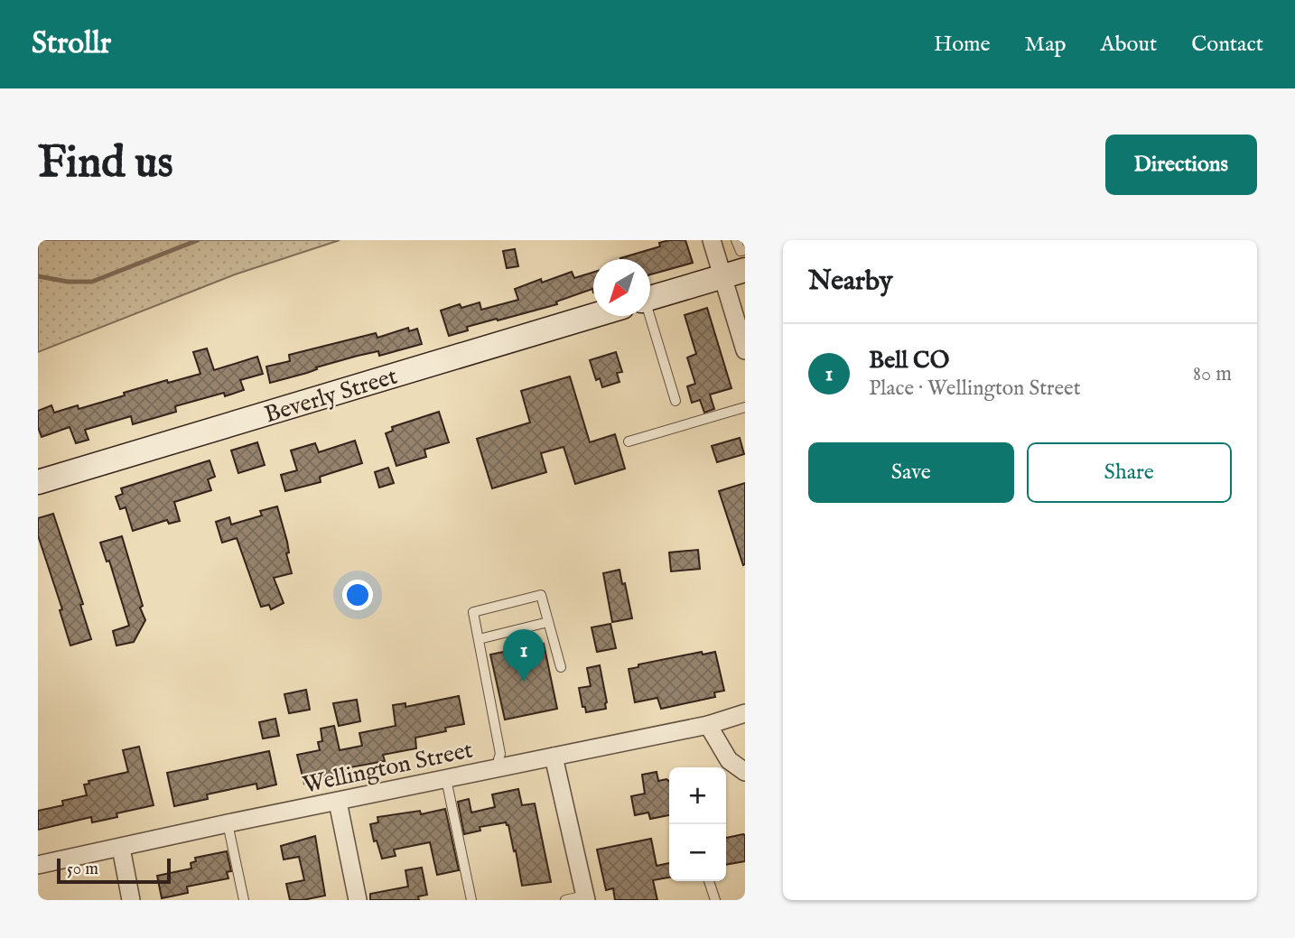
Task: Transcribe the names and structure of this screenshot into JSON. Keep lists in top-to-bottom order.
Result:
{
  "streets": {
    "street": ["Beverly Street", "Wellington Street"]
  },
  "scale_bar": "50 m",
  "north": "bottom left",
  "page": {
    "header": "Strollr",
    "nav": [
      "Home",
      "Map",
      "About",
      "Contact"
    ],
    "buttons": [
      "Directions",
      ["Save", "Share"]
    ],
    "title": "Find us",
    "heading": "Nearby",
    "list": [
      {
        "mark": "1",
        "name": "Bell CO",
        "note": "Place · Wellington Street",
        "value": "80 m"
      }
    ],
    "pins": "1",
    "map_buttons": ["+", "−"],
    "scale": "50 m"
  }
}
